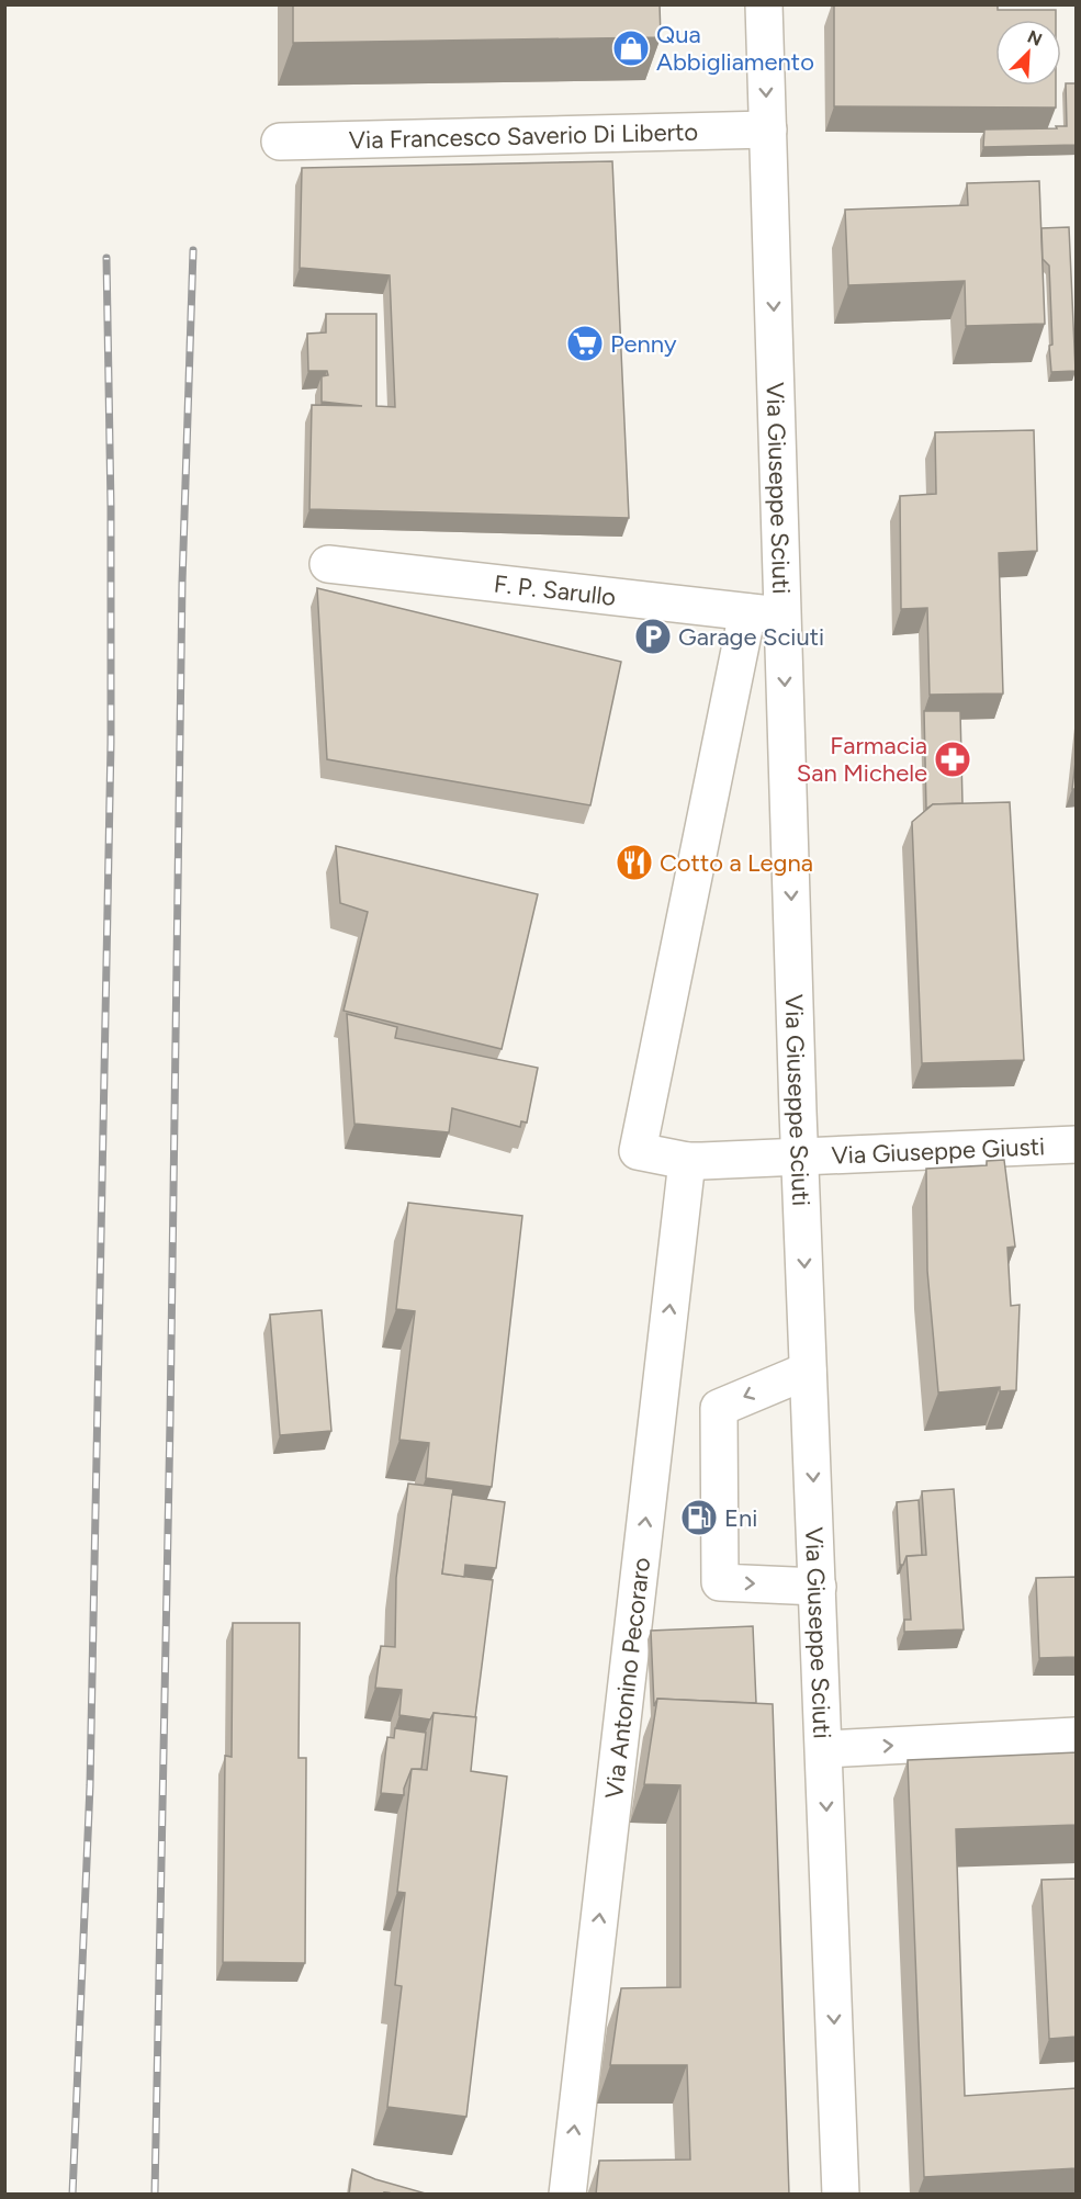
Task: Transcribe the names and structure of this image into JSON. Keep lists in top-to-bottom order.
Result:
{
  "streets": {
    "street": [
      "Via Francesco Saverio Di Liberto",
      "Via Giuseppe Sciuti",
      "F. P. Sarullo",
      "Via Giuseppe Giusti",
      "Via Antonino Pecoraro"
    ]
  },
  "crossings": [
    ["Via Francesco Saverio Di Liberto", "Via Giuseppe Sciuti"],
    ["Via Giuseppe Sciuti", "F. P. Sarullo"],
    ["Via Giuseppe Sciuti", "Via Giuseppe Giusti"],
    ["F. P. Sarullo", "Via Giuseppe Giusti"],
    ["Via Giuseppe Giusti", "Via Antonino Pecoraro"]
  ],
  "one_way": ["Via Giuseppe Sciuti", "Via Antonino Pecoraro"],
  "places": {
    "shop": ["Qua Abbigliamento"],
    "supermarket": ["Penny"],
    "parking": ["Garage Sciuti"],
    "pharmacy": ["Farmacia San Michele"],
    "restaurant": ["Cotto a Legna"],
    "fuel station": ["Eni"]
  },
  "north": "top right"
}
